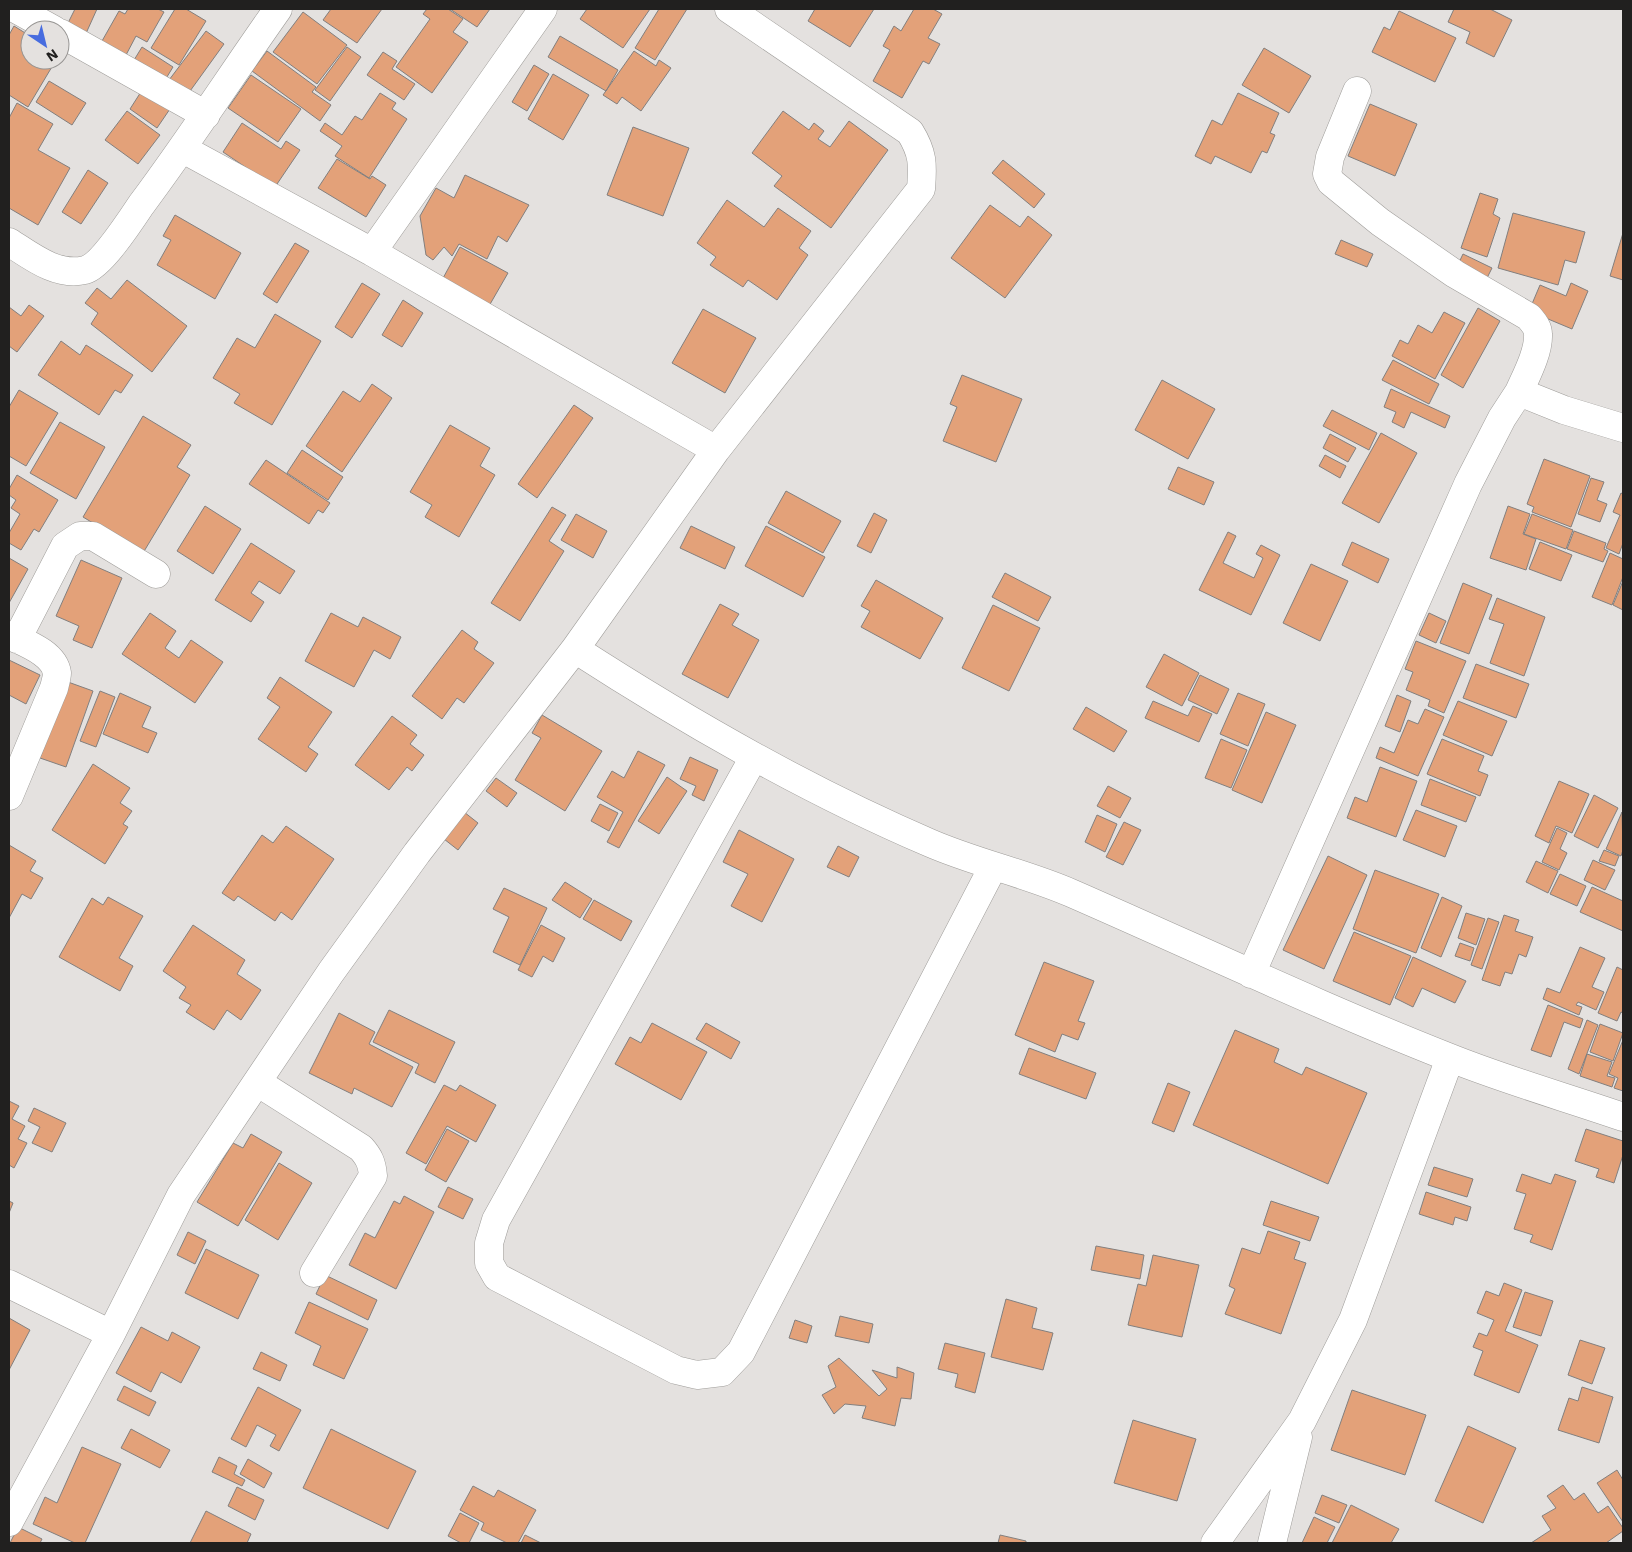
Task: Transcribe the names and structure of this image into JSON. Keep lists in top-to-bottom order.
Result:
{
  "north": "bottom right"
}
